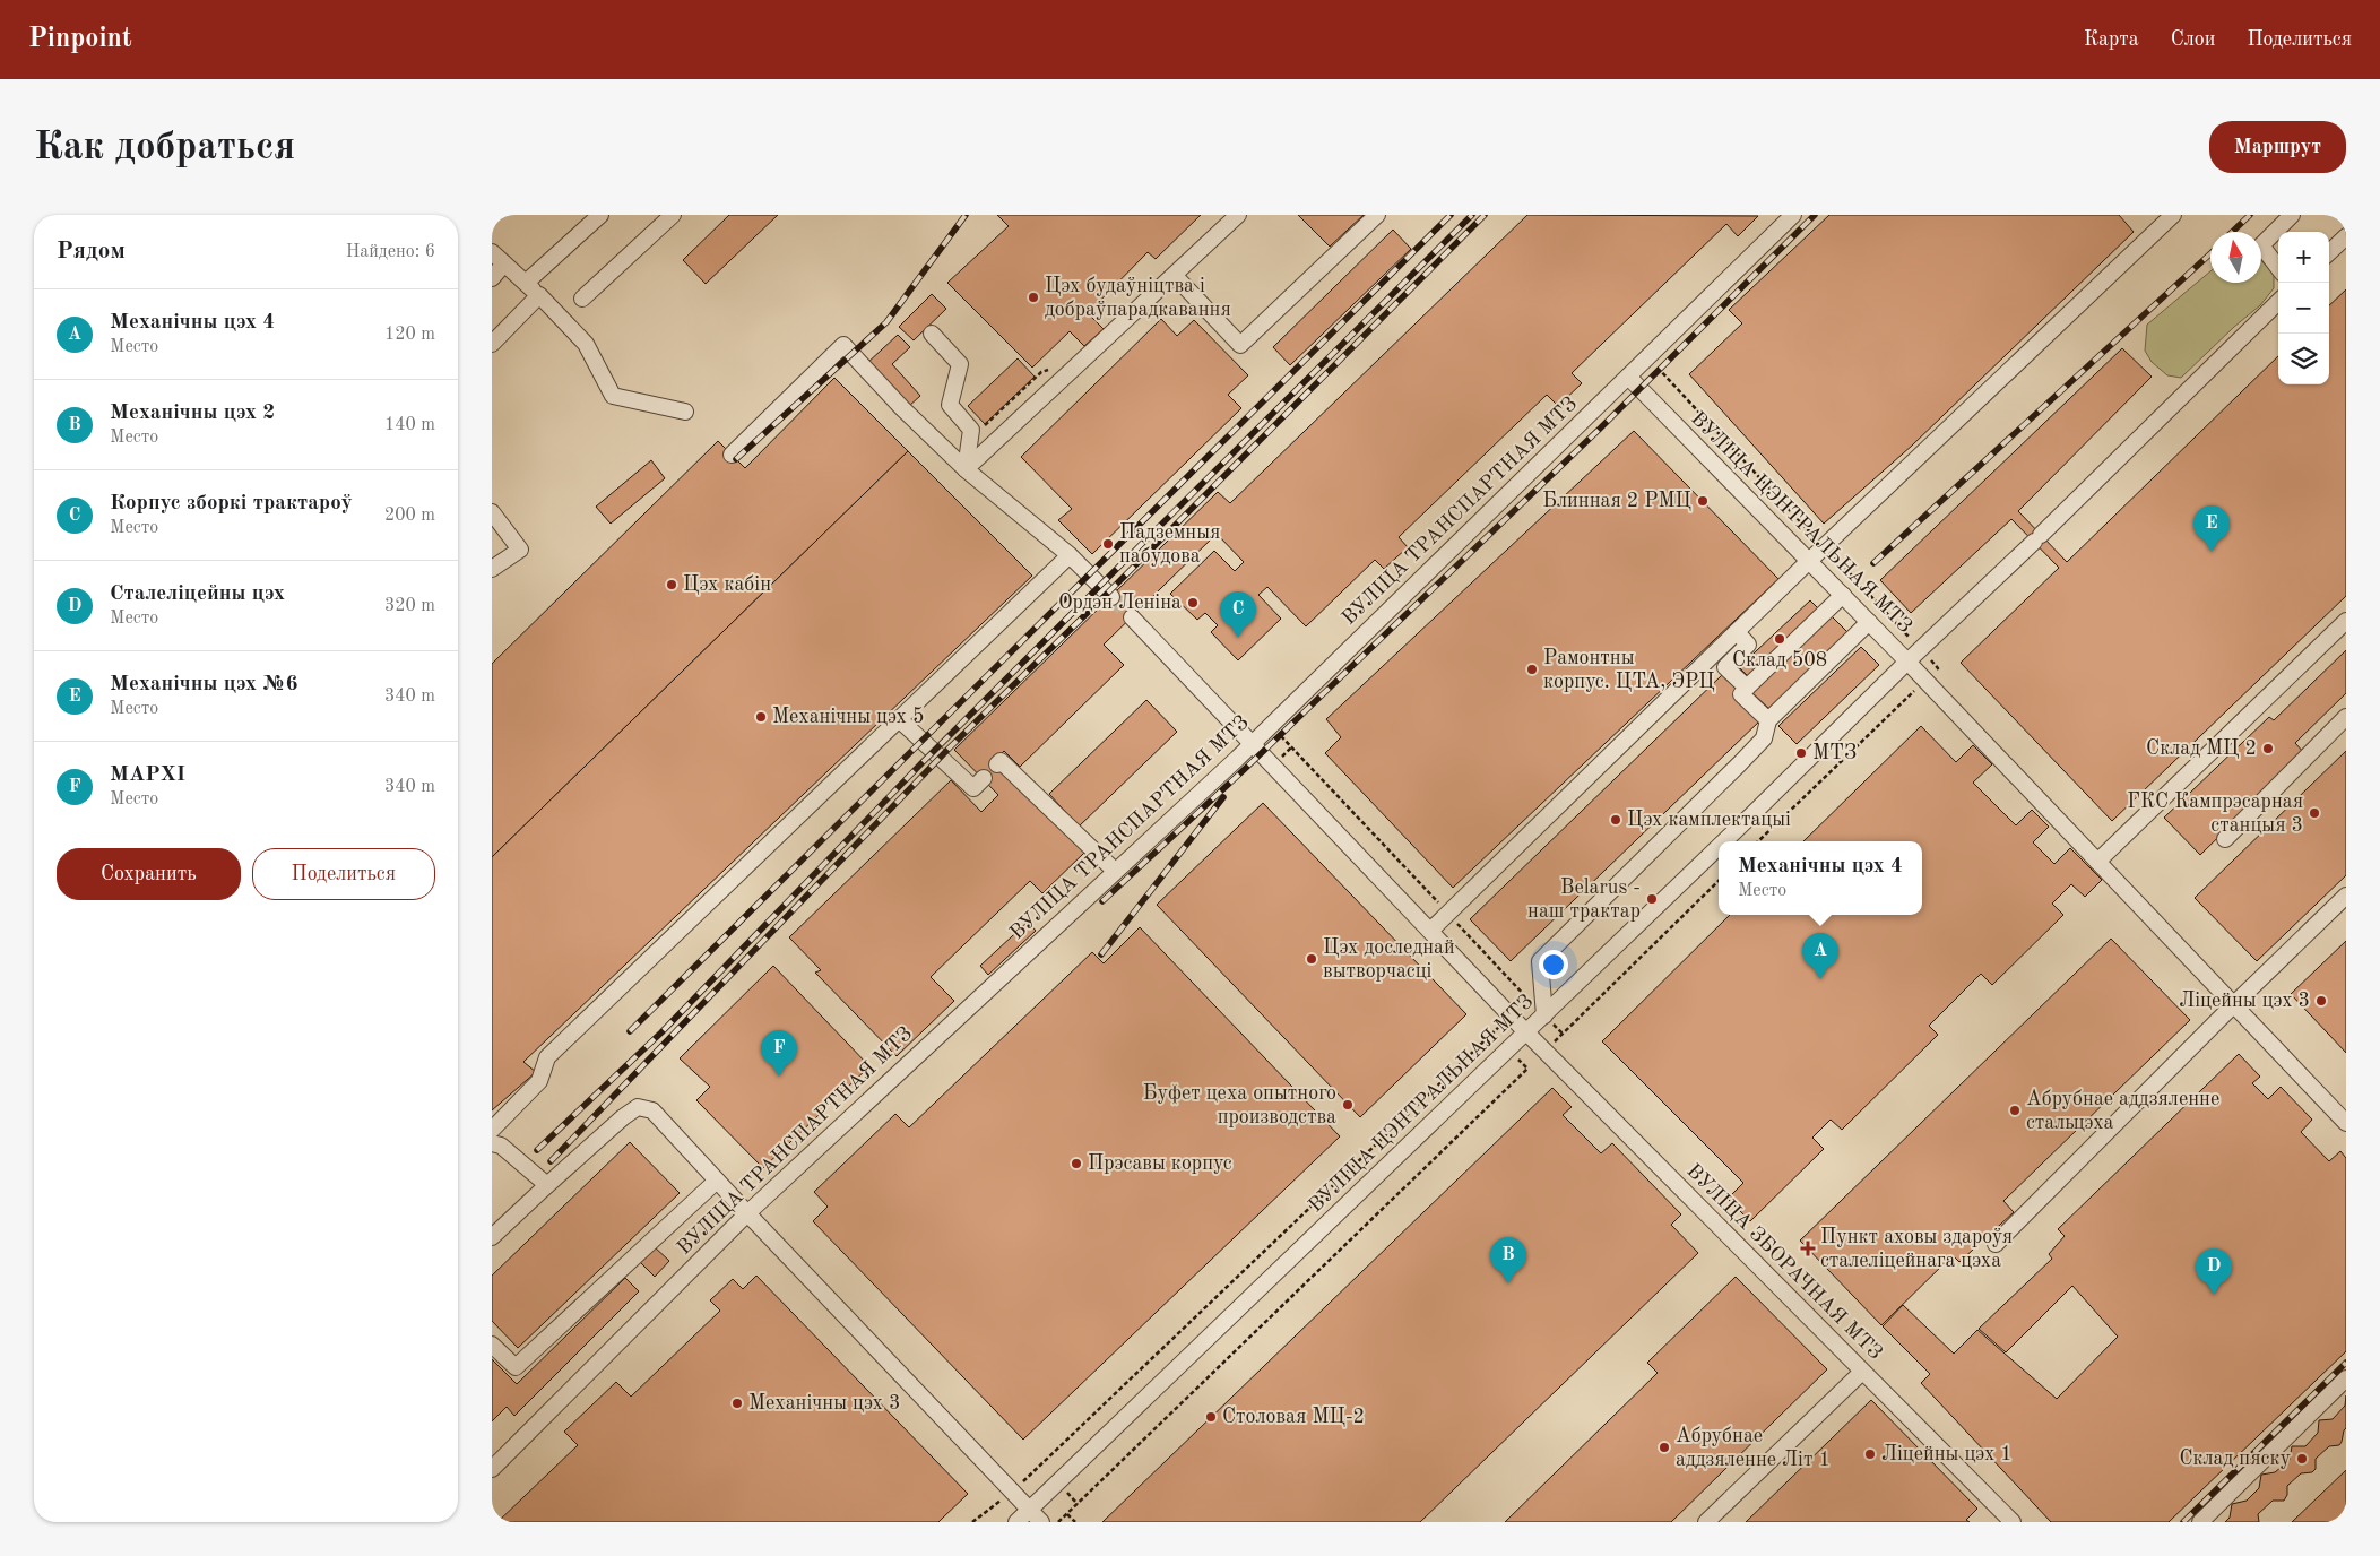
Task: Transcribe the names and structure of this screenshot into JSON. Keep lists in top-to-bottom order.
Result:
{
  "streets": {
    "lane": ["ВУЛІЦА ТРАНСПАРТНАЯ МТЗ", "ВУЛІЦА ЦЭНТРАЛЬНАЯ МТЗ", "ВУЛІЦА ЗБОРАЧНАЯ МТЗ"]
  },
  "crossings": [
    ["ВУЛІЦА ТРАНСПАРТНАЯ МТЗ", "ВУЛІЦА ЦЭНТРАЛЬНАЯ МТЗ"],
    ["ВУЛІЦА ТРАНСПАРТНАЯ МТЗ", "ВУЛІЦА ЗБОРАЧНАЯ МТЗ"],
    ["ВУЛІЦА ЦЭНТРАЛЬНАЯ МТЗ", "ВУЛІЦА ЗБОРАЧНАЯ МТЗ"]
  ],
  "places": {
    "other": [
      "Цэх будаўніцтва і добраўпарадкавання",
      "Блинная 2 РМЦ",
      "Падземныя пабудова",
      "Цэх кабін",
      "Ордэн Леніна",
      "Склад 508",
      "Рамонтны корпус. ЦТА, ЭРЦ",
      "Механічны цэх 5",
      "Склад МЦ 2",
      "МТЗ",
      "ГКС Кампрэсарная станцыя 3",
      "Цэх камплектацыі",
      "Belarus - наш трактар",
      "Цэх доследнай вытворчасці",
      "Ліцейны цэх 3",
      "Буфет цеха опытного производства",
      "Абрубнае аддзяленне стальцэха",
      "Прэсавы корпус",
      "Механічны цэх 3",
      "Столовая МЦ-2",
      "Абрубнае аддзяленне Літ 1",
      "Ліцейны цэх 1",
      "Склад пяску"
    ],
    "health": ["Пункт аховы здароўя сталеліцейнага цэха"]
  },
  "north": "top",
  "page": {
    "header": "Pinpoint",
    "nav": ["Карта", "Слои", "Поделиться"],
    "buttons": [
      "Маршрут",
      ["Сохранить", "Поделиться"]
    ],
    "title": "Как добраться",
    "heading": ["Рядом", "Найдено: 6"],
    "map_buttons": ["+", "−"],
    "list": [
      {
        "mark": "A",
        "name": "Механічны цэх 4",
        "note": "Место",
        "value": "120 m"
      },
      {
        "mark": "B",
        "name": "Механічны цэх 2",
        "note": "Место",
        "value": "140 m"
      },
      {
        "mark": "C",
        "name": "Корпус зборкі трактароў",
        "note": "Место",
        "value": "200 m"
      },
      {
        "mark": "D",
        "name": "Сталеліцейны цэх",
        "note": "Место",
        "value": "320 m"
      },
      {
        "mark": "E",
        "name": "Механічны цэх №6",
        "note": "Место",
        "value": "340 m"
      },
      {
        "mark": "F",
        "name": "МАРХІ",
        "note": "Место",
        "value": "340 m"
      }
    ],
    "pins": [
      "E",
      "C",
      "A",
      "F",
      "B",
      "D"
    ],
    "popup": ["Механічны цэх 4", "Место"]
  }
}
